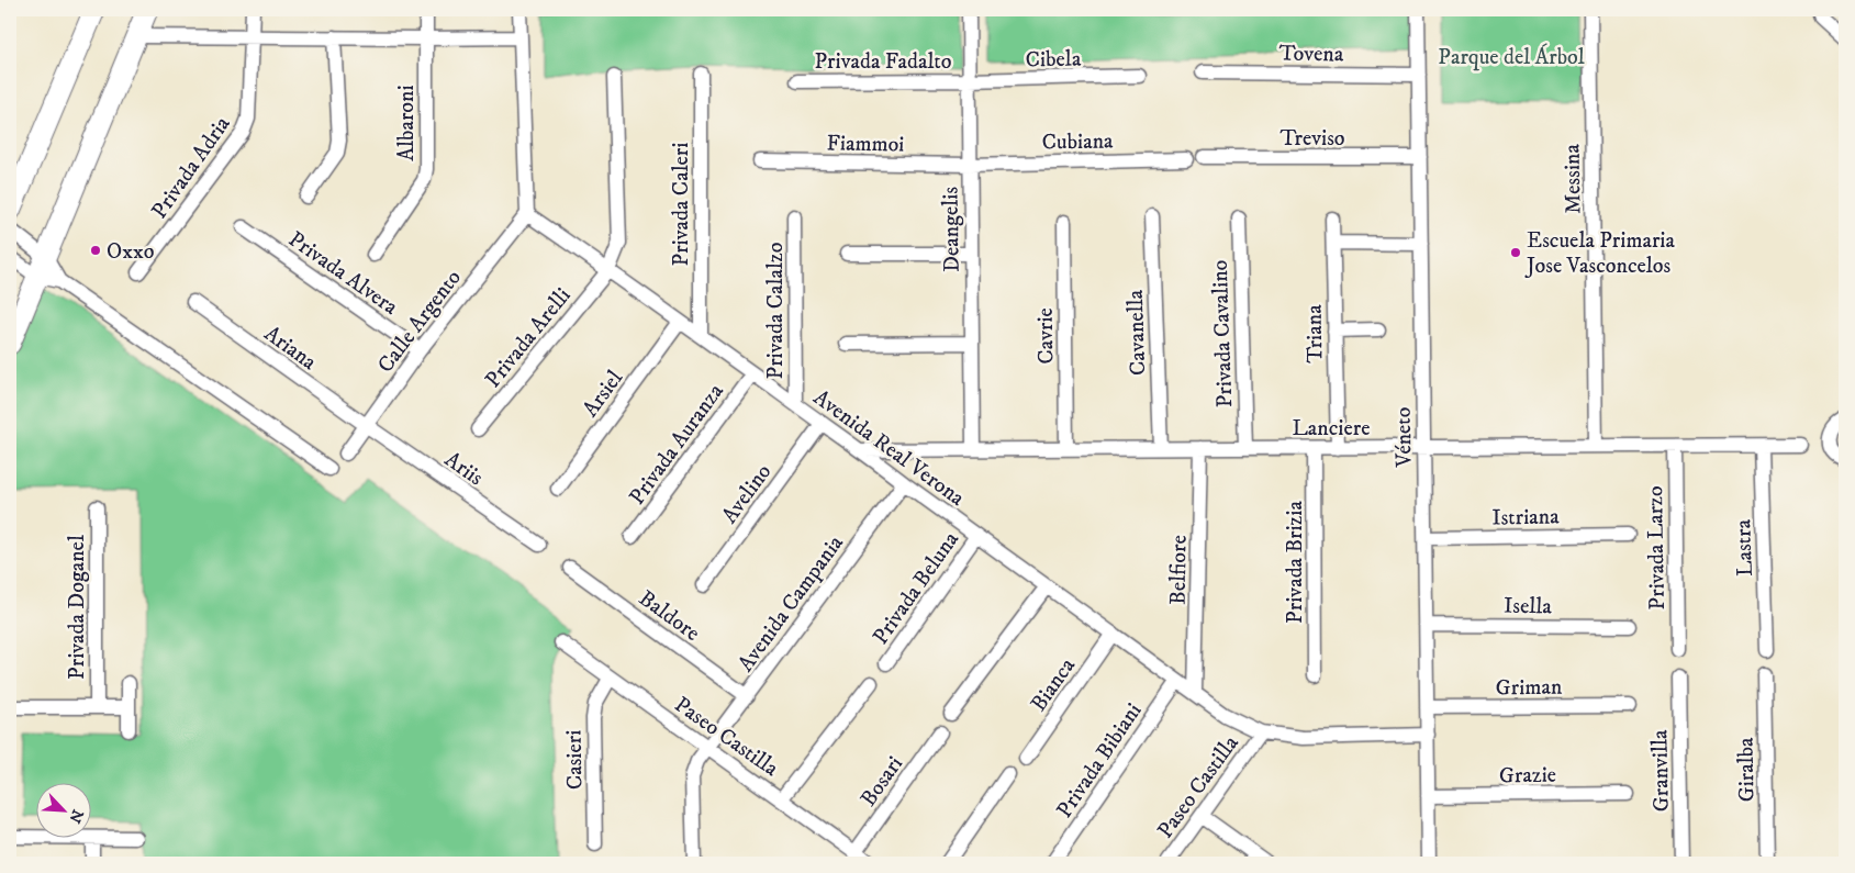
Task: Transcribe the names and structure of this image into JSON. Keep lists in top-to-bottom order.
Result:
{
  "streets": {
    "street": [
      "Tovena",
      "Cibela",
      "Privada Fadalto",
      "Albaroni",
      "Treviso",
      "Cubiana",
      "Fiammoi",
      "Privada Adria",
      "Messina",
      "Privada Caleri",
      "Deangelis",
      "Privada Alvera",
      "Privada Calalzo",
      "Calle Argento",
      "Cavanella",
      "Privada Cavalino",
      "Triana",
      "Cavrie",
      "Privada Arelli",
      "Ariana",
      "Arsiel",
      "Lanciere",
      "Véneto",
      "Privada Auranza",
      "Avenida Real Verona",
      "Ariis",
      "Avelino",
      "Istriana",
      "Privada Larzo",
      "Lastra",
      "Privada Brizia",
      "Belfiore",
      "Privada Beluna",
      "Avenida Campania",
      "Isella",
      "Privada Doganel",
      "Baldore",
      "Bianca",
      "Griman",
      "Paseo Castilla",
      "Casieri",
      "Privada Bibiani",
      "Giralba",
      "Granvilla",
      "Grazie",
      "Bosari"
    ]
  },
  "crossings": [
    ["Tovena", "Véneto"],
    ["Cibela", "Privada Fadalto"],
    ["Cibela", "Deangelis"],
    ["Privada Fadalto", "Deangelis"],
    ["Treviso", "Véneto"],
    ["Cubiana", "Fiammoi"],
    ["Cubiana", "Deangelis"],
    ["Fiammoi", "Deangelis"],
    ["Messina", "Lanciere"],
    ["Privada Caleri", "Avenida Real Verona"],
    ["Deangelis", "Lanciere"],
    ["Privada Alvera", "Calle Argento"],
    ["Privada Calalzo", "Avenida Real Verona"],
    ["Calle Argento", "Ariana"],
    ["Calle Argento", "Avenida Real Verona"],
    ["Calle Argento", "Ariis"],
    ["Cavanella", "Lanciere"],
    ["Privada Cavalino", "Lanciere"],
    ["Triana", "Lanciere"],
    ["Cavrie", "Lanciere"],
    ["Privada Arelli", "Avenida Real Verona"],
    ["Ariana", "Ariis"],
    ["Arsiel", "Avenida Real Verona"],
    ["Lanciere", "Véneto"],
    ["Lanciere", "Avenida Real Verona"],
    ["Lanciere", "Privada Larzo"],
    ["Lanciere", "Lastra"],
    ["Lanciere", "Privada Brizia"],
    ["Lanciere", "Belfiore"],
    ["Véneto", "Avenida Real Verona"],
    ["Véneto", "Istriana"],
    ["Véneto", "Isella"],
    ["Véneto", "Griman"],
    ["Véneto", "Grazie"],
    ["Privada Auranza", "Avenida Real Verona"],
    ["Avenida Real Verona", "Avelino"],
    ["Avenida Real Verona", "Belfiore"],
    ["Avenida Real Verona", "Privada Beluna"],
    ["Avenida Real Verona", "Avenida Campania"],
    ["Avenida Real Verona", "Bianca"],
    ["Avenida Real Verona", "Paseo Castilla"],
    ["Avenida Real Verona", "Privada Bibiani"],
    ["Avenida Campania", "Baldore"],
    ["Avenida Campania", "Paseo Castilla"],
    ["Paseo Castilla", "Casieri"],
    ["Paseo Castilla", "Bosari"]
  ],
  "parks": ["Parque del Árbol"],
  "places": ["Oxxo", "Escuela Primaria Jose Vasconcelos"],
  "north": "bottom right"
}
